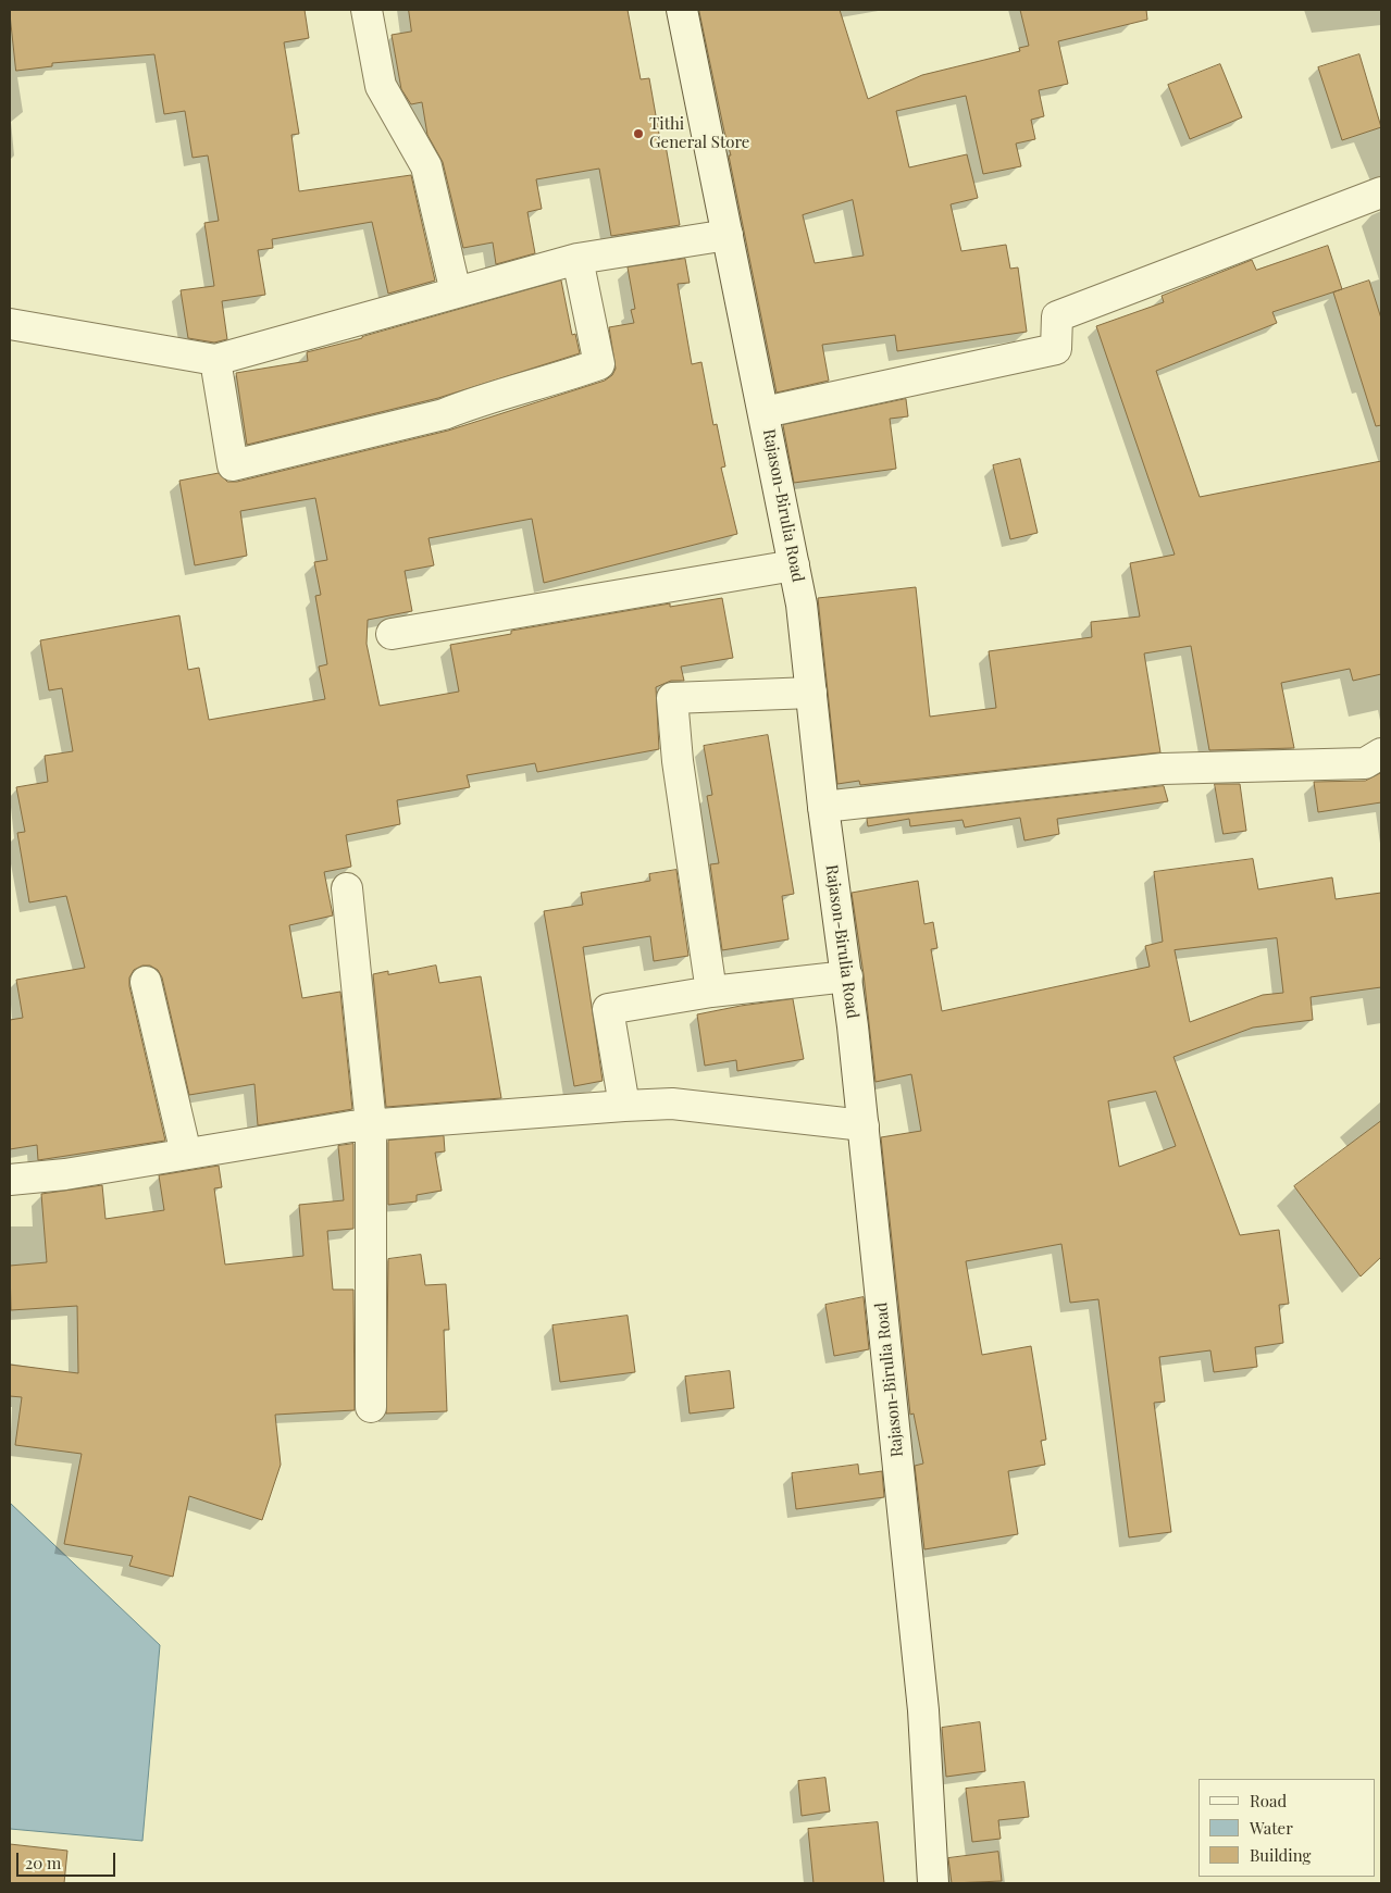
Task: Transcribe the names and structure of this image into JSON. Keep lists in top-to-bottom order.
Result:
{
  "streets": {
    "street": ["Rajason-Birulia Road"]
  },
  "places": ["Tithi General Store"],
  "legend": ["Road", "Water", "Building"],
  "scale_bar": "20 m"
}
